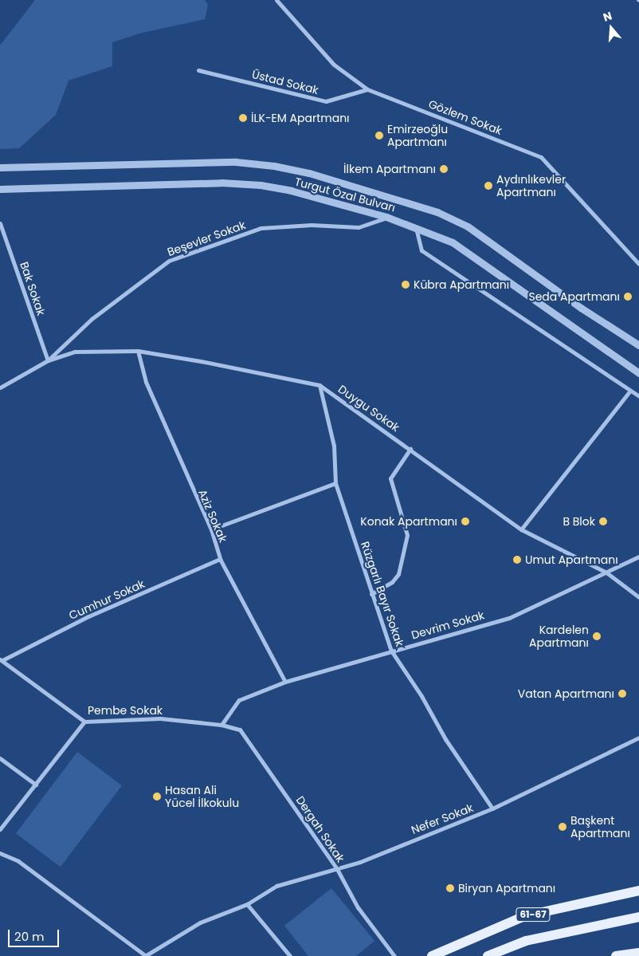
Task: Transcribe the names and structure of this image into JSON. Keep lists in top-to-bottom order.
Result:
{
  "streets": {
    "main road": ["61-67"],
    "street": [
      "Üstad Sokak",
      "Gözlem Sokak",
      "Turgut Özal Bulvarı",
      "Beşevler Sokak",
      "Bak Sokak",
      "Duygu Sokak",
      "Aziz Sokak",
      "Rüzgarlı Bayır Sokak",
      "Cumhur Sokak",
      "Devrim Sokak",
      "Pembe Sokak",
      "Nefer Sokak",
      "Dergah Sokak"
    ]
  },
  "crossings": [
    ["Üstad Sokak", "Gözlem Sokak"],
    ["Turgut Özal Bulvarı", "Beşevler Sokak"],
    ["Beşevler Sokak", "Bak Sokak"],
    ["Beşevler Sokak", "Duygu Sokak"],
    ["Bak Sokak", "Duygu Sokak"],
    ["Duygu Sokak", "Aziz Sokak"],
    ["Duygu Sokak", "Rüzgarlı Bayır Sokak"],
    ["Duygu Sokak", "Devrim Sokak"],
    ["Aziz Sokak", "Cumhur Sokak"],
    ["Aziz Sokak", "Devrim Sokak"],
    ["Rüzgarlı Bayır Sokak", "Devrim Sokak"],
    ["Rüzgarlı Bayır Sokak", "Nefer Sokak"],
    ["Cumhur Sokak", "Pembe Sokak"],
    ["Devrim Sokak", "Pembe Sokak"],
    ["Devrim Sokak", "Dergah Sokak"],
    ["Pembe Sokak", "Dergah Sokak"],
    ["Nefer Sokak", "Dergah Sokak"]
  ],
  "places": [
    "İLK-EM Apartmanı",
    "Emirzeoğlu Apartmanı",
    "İlkem Apartmanı",
    "Aydınlıkevler Apartmanı",
    "Kübra Apartmanı",
    "Seda Apartmanı",
    "Konak Apartmanı",
    "B Blok",
    "Umut Apartmanı",
    "Kardelen Apartmanı",
    "Vatan Apartmanı",
    "Hasan Ali Yücel İlkokulu",
    "Başkent Apartmanı",
    "Biryan Apartmanı"
  ],
  "scale_bar": "20 m",
  "north": "top"
}
